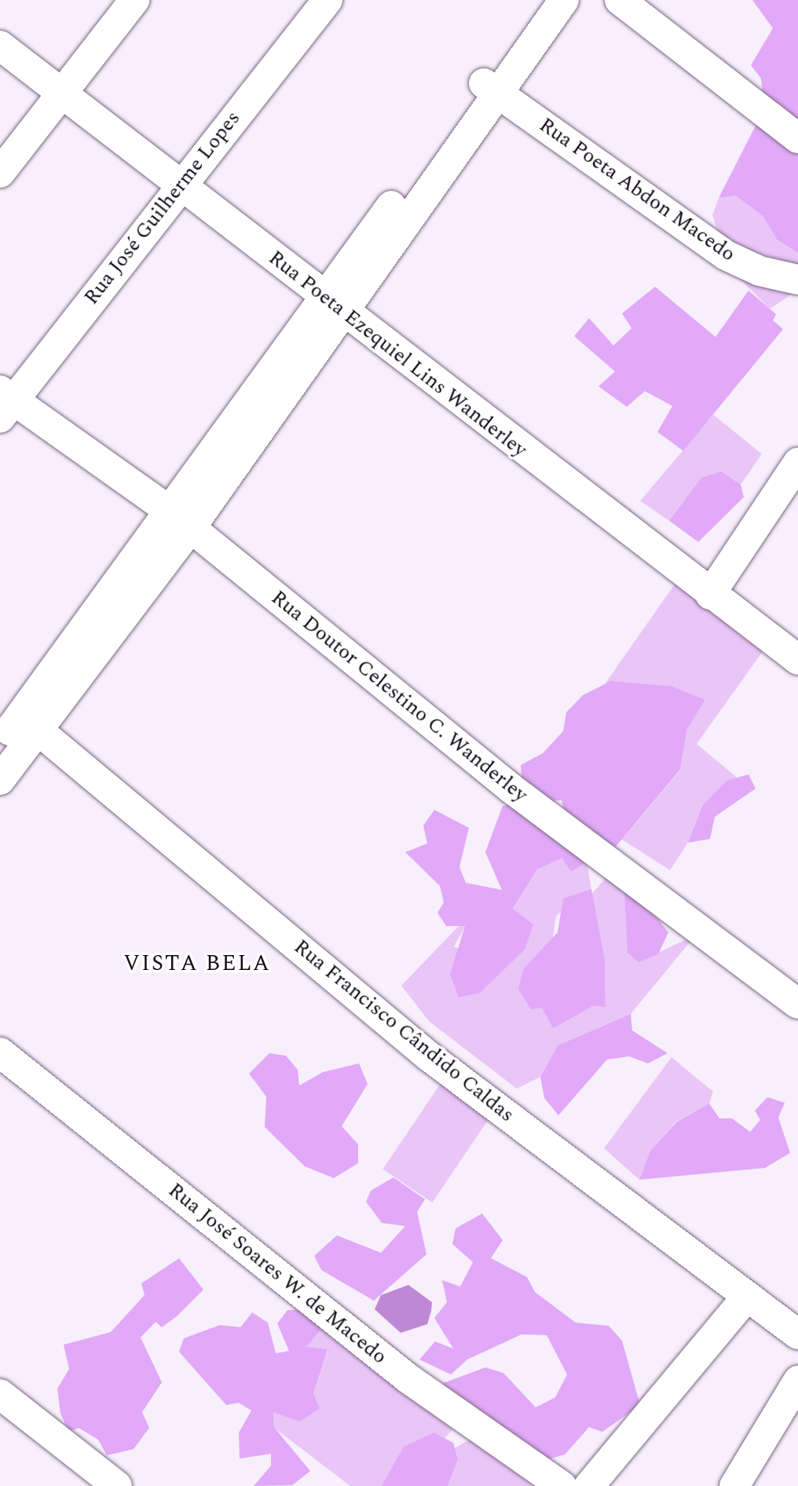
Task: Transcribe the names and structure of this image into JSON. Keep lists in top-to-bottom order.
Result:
{
  "streets": {
    "street": [
      "Rua Poeta Abdon Macedo",
      "Rua José Guilherme Lopes",
      "Rua Poeta Ezequiel Lins Wanderley",
      "Rua Doutor Celestino C. Wanderley",
      "Rua Francisco Cândido Caldas",
      "Rua José Soares W. de Macedo"
    ]
  },
  "crossings": [
    ["Rua José Guilherme Lopes", "Rua Poeta Ezequiel Lins Wanderley"],
    ["Rua José Guilherme Lopes", "Rua Doutor Celestino C. Wanderley"]
  ],
  "districts": ["VISTA BELA"]
}
